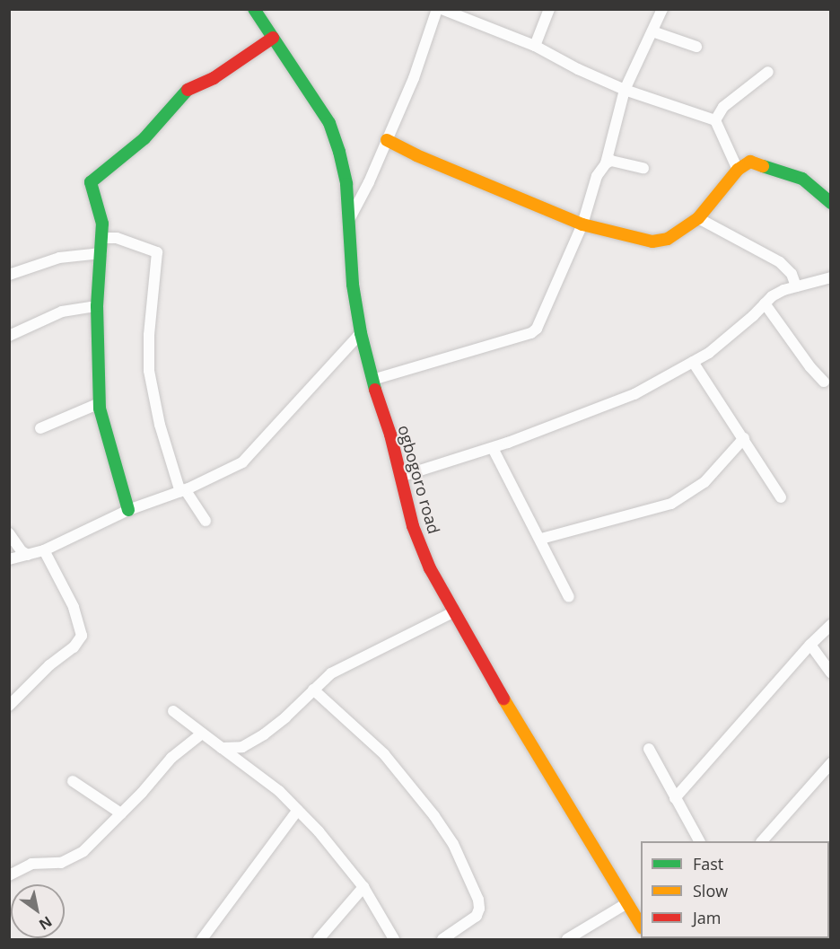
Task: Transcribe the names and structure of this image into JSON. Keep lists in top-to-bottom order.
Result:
{
  "streets": {
    "street": ["ogbogoro road"]
  },
  "legend": ["Fast", "Slow", "Jam"],
  "north": "bottom right"
}
